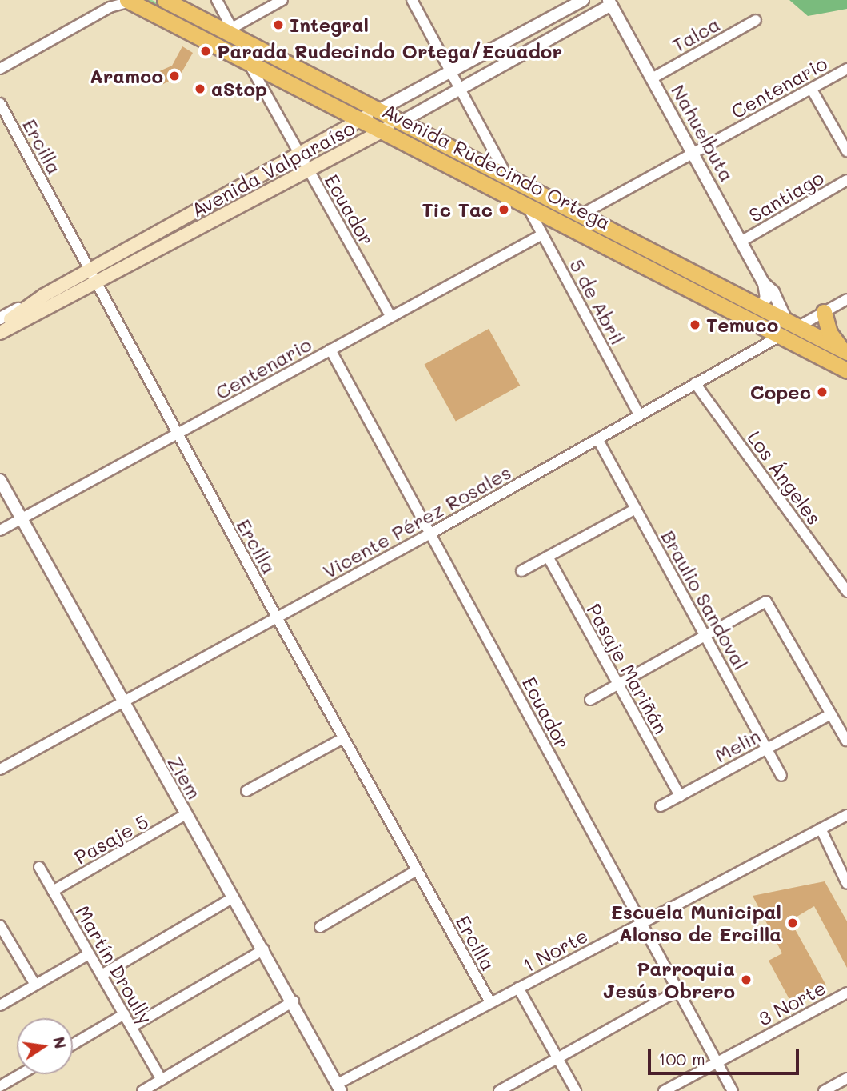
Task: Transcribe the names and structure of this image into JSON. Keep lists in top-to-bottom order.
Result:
{
  "streets": {
    "main road": ["Avenida Rudecindo Ortega", "Avenida Valparaíso"],
    "street": [
      "Talca",
      "Centenario",
      "Nahuelbuta",
      "Ercilla",
      "Santiago",
      "Ecuador",
      "5 de Abril",
      "Los Ángeles",
      "Vicente Pérez Rosales",
      "Braulio Sandoval",
      "Pasaje Mariñán",
      "Melin",
      "Ziem",
      "Pasaje 5",
      "1 Norte",
      "Martín Droully",
      "3 Norte"
    ]
  },
  "crossings": [
    ["Talca", "Nahuelbuta"],
    ["Centenario", "Nahuelbuta"],
    ["Centenario", "Ercilla"],
    ["Centenario", "Avenida Rudecindo Ortega"],
    ["Centenario", "Ecuador"],
    ["Centenario", "5 de Abril"],
    ["Centenario", "Ziem"],
    ["Nahuelbuta", "Avenida Rudecindo Ortega"],
    ["Nahuelbuta", "Avenida Valparaíso"],
    ["Nahuelbuta", "Santiago"],
    ["Nahuelbuta", "Vicente Pérez Rosales"],
    ["Ercilla", "Avenida Valparaíso"],
    ["Ercilla", "Vicente Pérez Rosales"],
    ["Ercilla", "1 Norte"],
    ["Avenida Rudecindo Ortega", "Avenida Valparaíso"],
    ["Avenida Rudecindo Ortega", "Ecuador"],
    ["Avenida Rudecindo Ortega", "5 de Abril"],
    ["Avenida Rudecindo Ortega", "Vicente Pérez Rosales"],
    ["Avenida Valparaíso", "Ecuador"],
    ["Ecuador", "Vicente Pérez Rosales"],
    ["Ecuador", "1 Norte"],
    ["Ecuador", "3 Norte"],
    ["5 de Abril", "Vicente Pérez Rosales"],
    ["Los Ángeles", "Vicente Pérez Rosales"],
    ["Vicente Pérez Rosales", "Braulio Sandoval"],
    ["Vicente Pérez Rosales", "Ziem"],
    ["Braulio Sandoval", "Melin"],
    ["Pasaje Mariñán", "Melin"],
    ["Ziem", "Pasaje 5"],
    ["Ziem", "1 Norte"],
    ["Pasaje 5", "Martín Droully"]
  ],
  "places": [
    "Integral",
    "Parada Rudecindo Ortega/Ecuador",
    "Aramco",
    "aStop",
    "Tic Tac",
    "Temuco",
    "Copec",
    "Escuela Municipal Alonso de Ercilla",
    "Parroquia Jesús Obrero"
  ],
  "scale_bar": "100 m",
  "north": "right"
}
